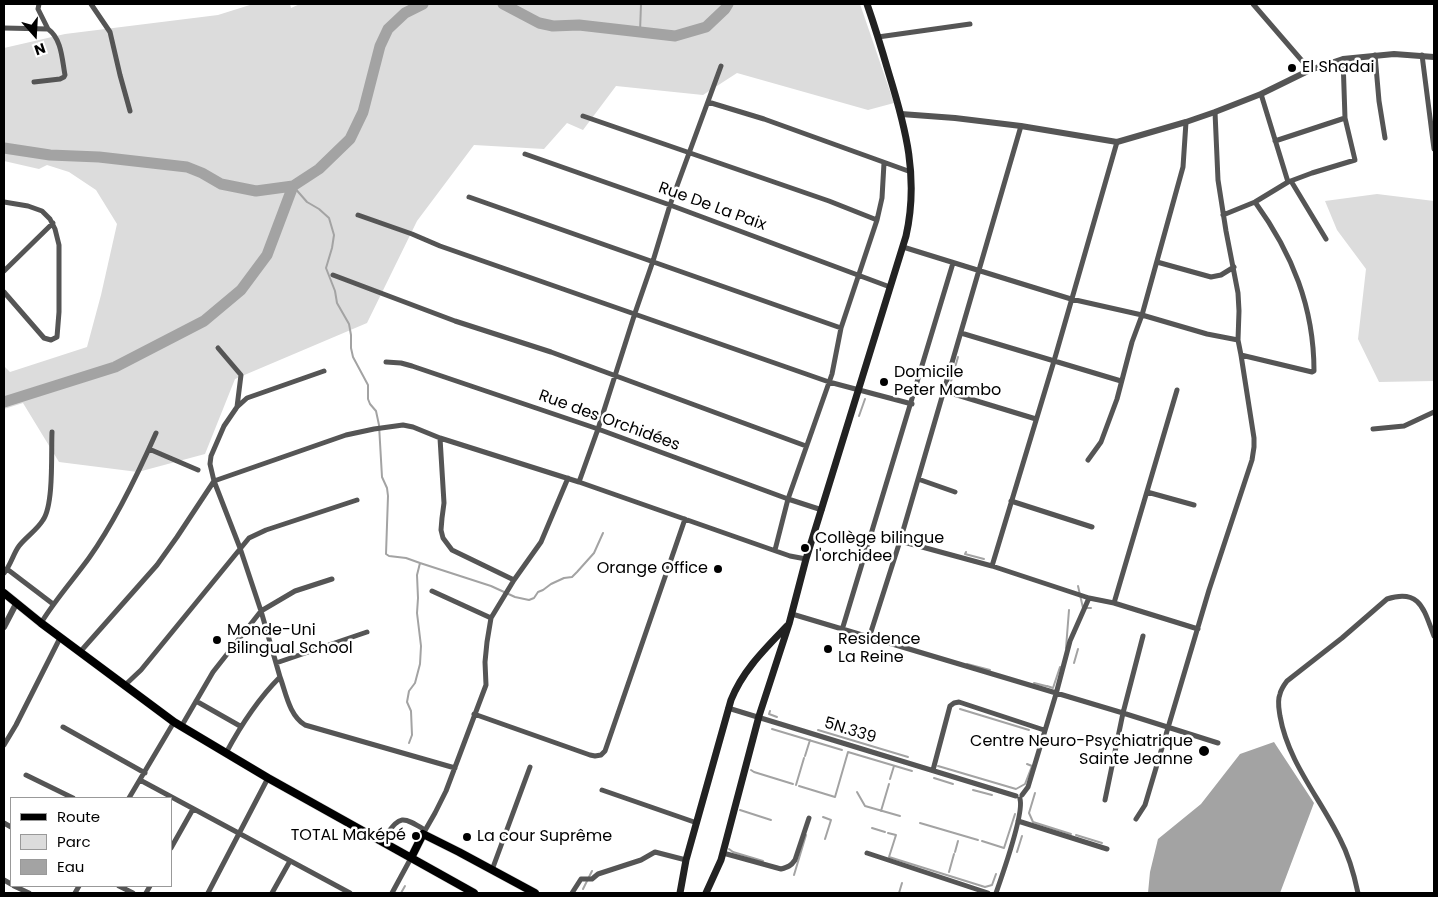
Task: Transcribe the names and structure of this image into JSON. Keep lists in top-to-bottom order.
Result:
{
  "streets": {
    "street": ["Rue De La Paix", "Rue des Orchidées", "5N.339"]
  },
  "places": [
    "El Shadai",
    "Domicile Peter Mambo",
    "Collège bilingue l'orchidee",
    "Orange Office",
    "Monde-Uni Bilingual School",
    "Residence La Reine",
    "Centre Neuro-Psychiatrique Sainte Jeanne",
    "TOTAL Maképé",
    "La cour Suprême"
  ],
  "legend": ["Route", "Parc", "Eau"],
  "north": "bottom"
}
